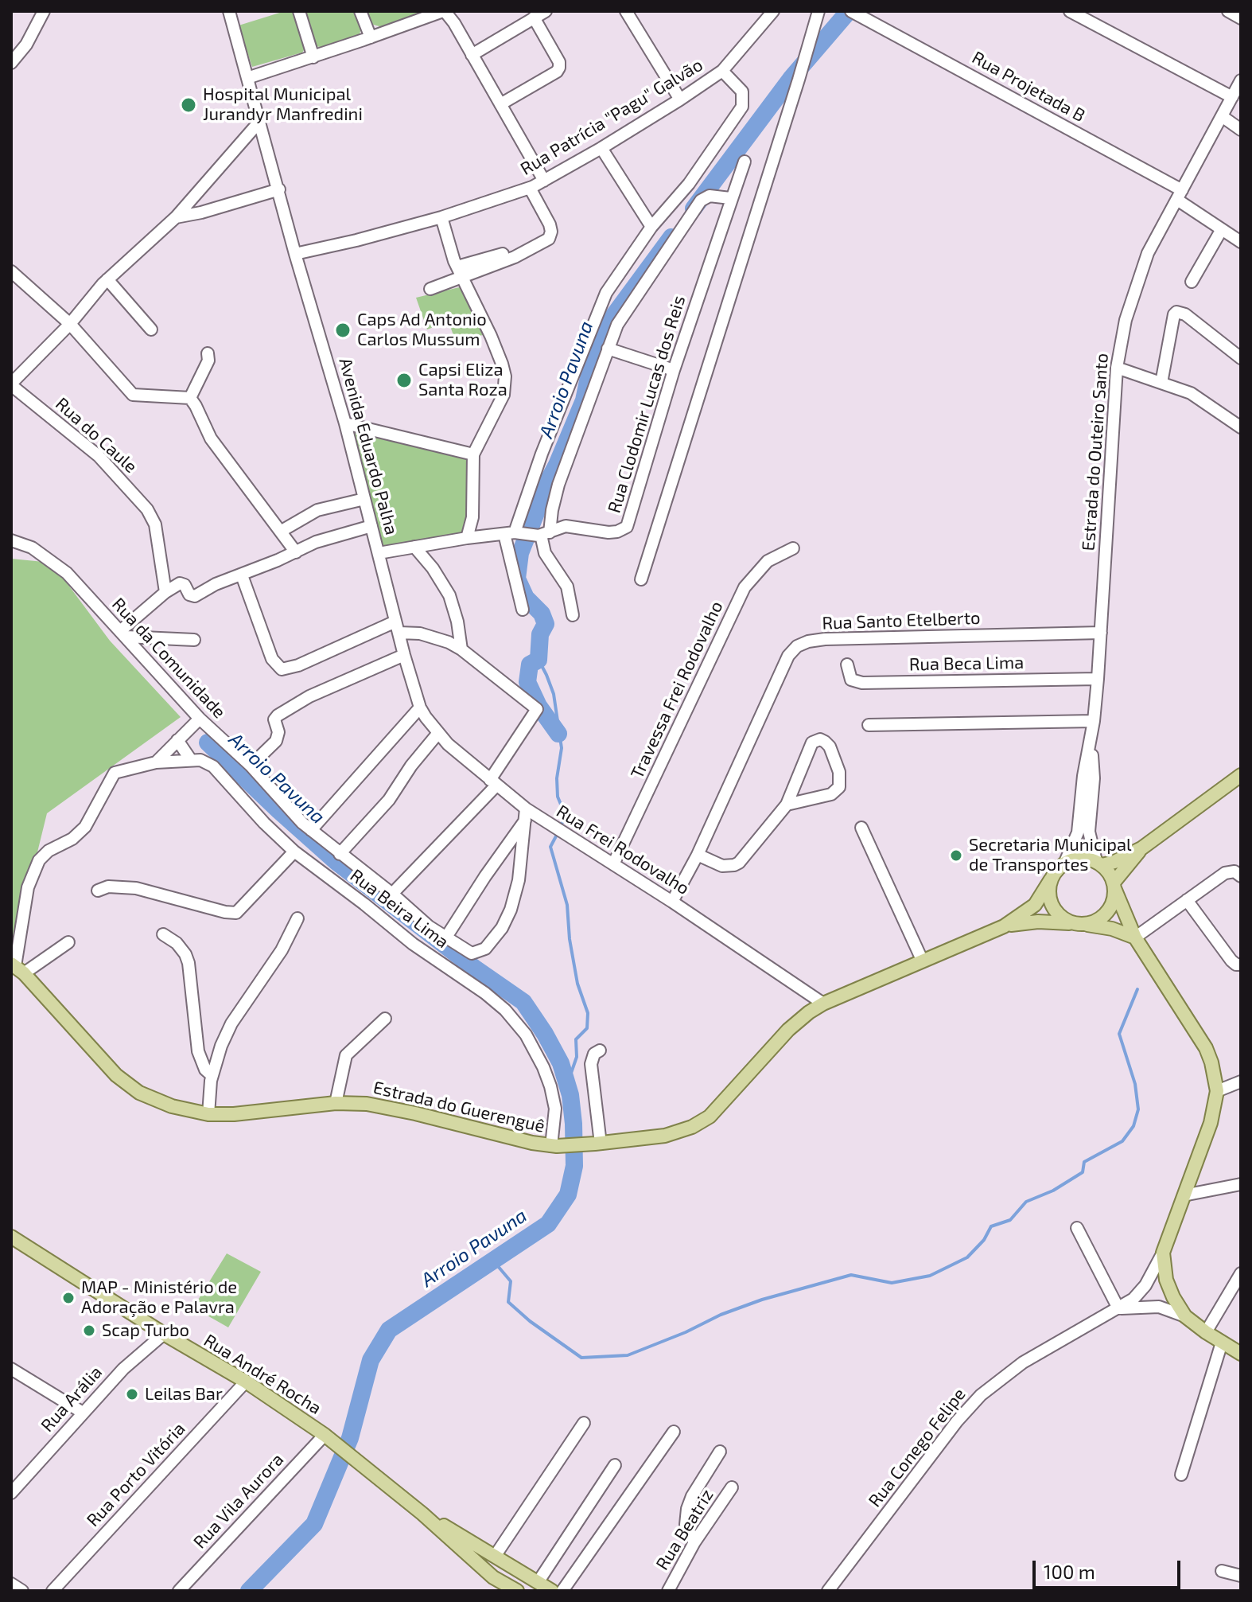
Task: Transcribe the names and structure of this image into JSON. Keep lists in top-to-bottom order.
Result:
{
  "streets": {
    "main road": ["Estrada do Guerenguê", "Rua André Rocha"],
    "street": [
      "Rua Projetada B",
      "Rua Patrícia \"Pagu\" Galvão",
      "Rua Clodomir Lucas dos Reis",
      "Rua do Caule",
      "Avenida Eduardo Palha",
      "Estrada do Outeiro Santo",
      "Rua Santo Etelberto",
      "Rua da Comunidade",
      "Rua Beca Lima",
      "Travessa Frei Rodovalho",
      "Rua Frei Rodovalho",
      "Rua Beira Lima",
      "Rua Arália",
      "Rua Conego Felipe",
      "Rua Porto Vitória",
      "Rua Vila Aurora",
      "Rua Beatriz"
    ]
  },
  "crossings": [
    ["Rua Projetada B", "Estrada do Outeiro Santo"],
    ["Rua Patrícia \"Pagu\" Galvão", "Avenida Eduardo Palha"],
    ["Rua Clodomir Lucas dos Reis", "Avenida Eduardo Palha"],
    ["Avenida Eduardo Palha", "Rua Frei Rodovalho"],
    ["Estrada do Outeiro Santo", "Rua Santo Etelberto"],
    ["Estrada do Outeiro Santo", "Rua Beca Lima"],
    ["Estrada do Outeiro Santo", "Estrada do Guerenguê"],
    ["Rua Santo Etelberto", "Rua Frei Rodovalho"],
    ["Rua da Comunidade", "Rua Frei Rodovalho"],
    ["Travessa Frei Rodovalho", "Rua Frei Rodovalho"],
    ["Rua Frei Rodovalho", "Estrada do Guerenguê"],
    ["Rua Beira Lima", "Estrada do Guerenguê"],
    ["Rua André Rocha", "Rua Arália"],
    ["Rua André Rocha", "Rua Porto Vitória"],
    ["Rua André Rocha", "Rua Vila Aurora"]
  ],
  "water": ["Arroio Pavuna"],
  "places": [
    "Hospital Municipal Jurandyr Manfredini",
    "Caps Ad Antonio Carlos Mussum",
    "Capsi Eliza Santa Roza",
    "Secretaria Municipal de Transportes",
    "MAP - Ministério de Adoração e Palavra",
    "Scap Turbo",
    "Leilas Bar"
  ],
  "scale_bar": "100 m"
}
